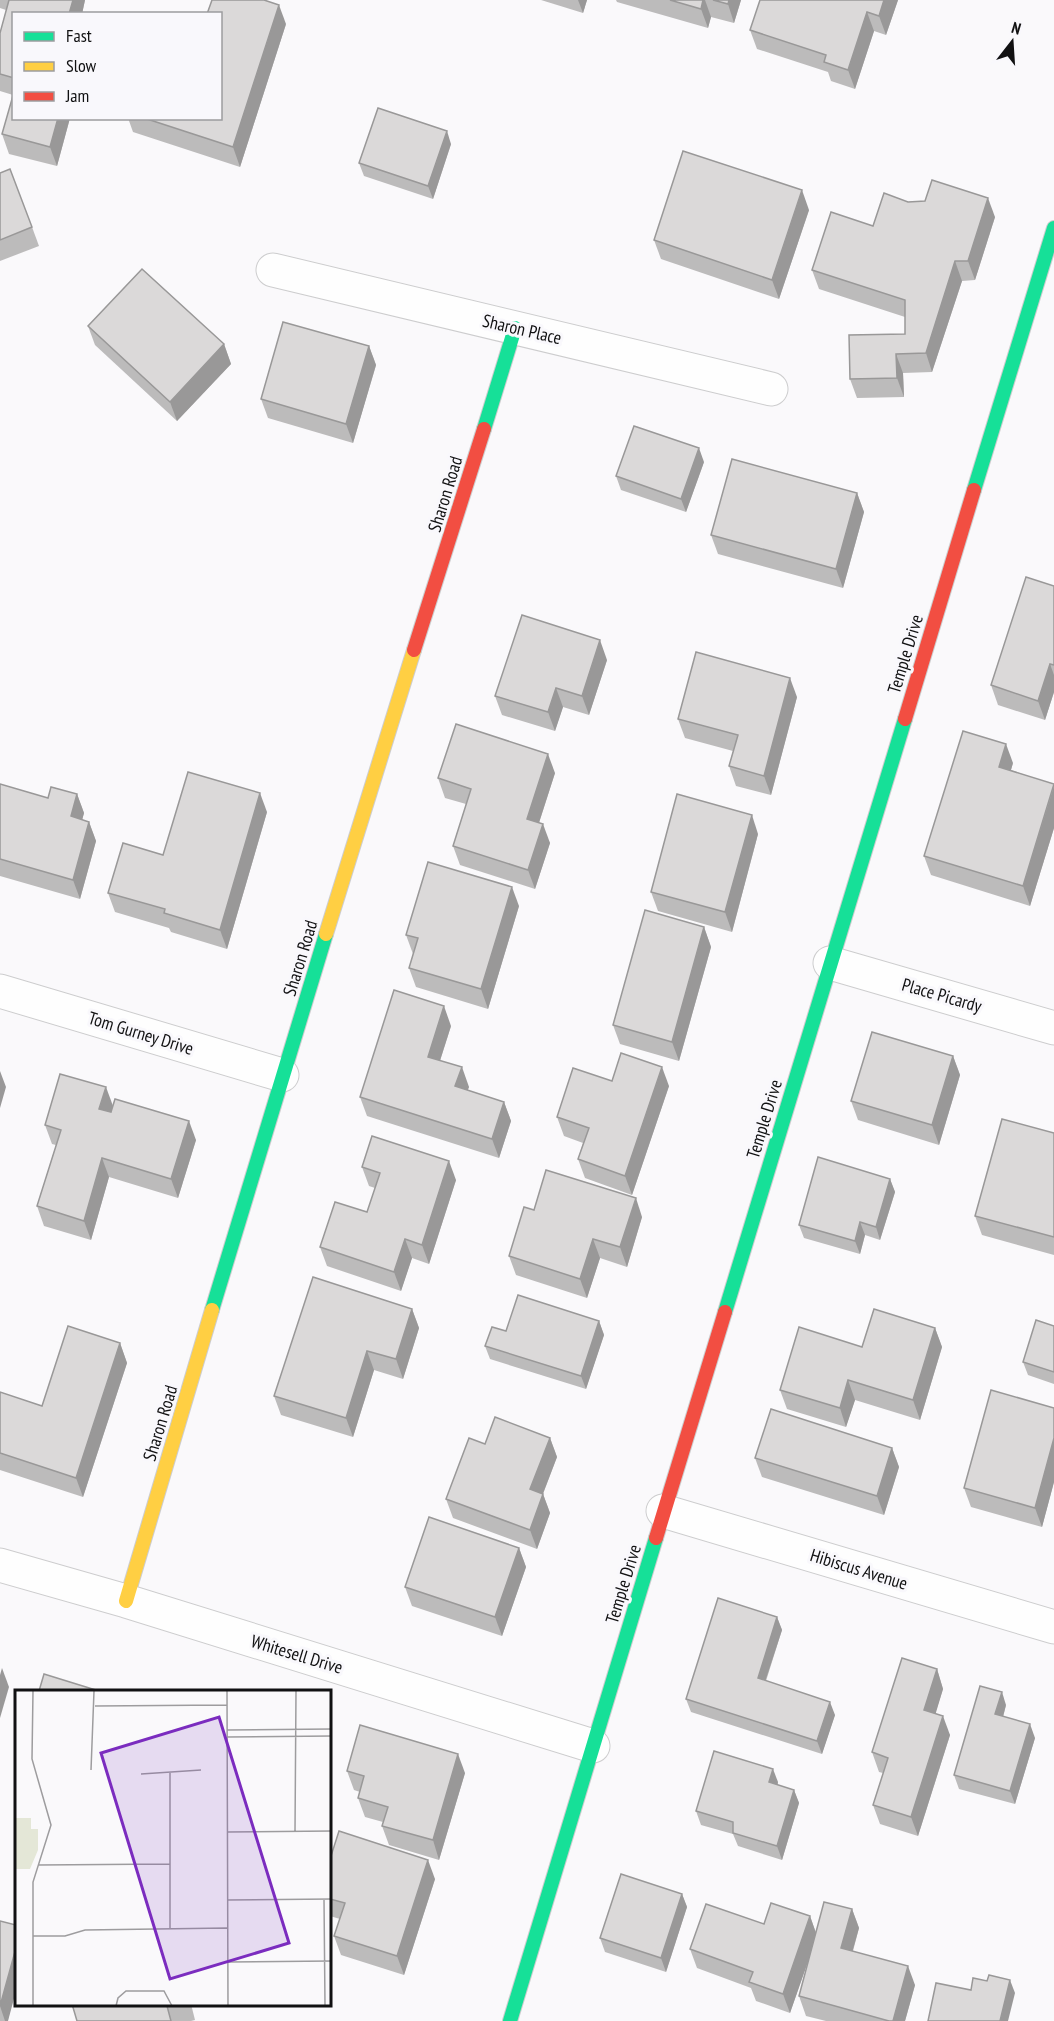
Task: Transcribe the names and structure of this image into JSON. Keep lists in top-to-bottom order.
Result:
{
  "streets": {
    "street": [
      "Sharon Place",
      "Sharon Road",
      "Temple Drive",
      "Place Picardy",
      "Tom Gurney Drive",
      "Hibiscus Avenue",
      "Whitesell Drive"
    ]
  },
  "crossings": [
    ["Sharon Place", "Sharon Road"],
    ["Sharon Road", "Tom Gurney Drive"],
    ["Sharon Road", "Whitesell Drive"],
    ["Temple Drive", "Place Picardy"],
    ["Temple Drive", "Hibiscus Avenue"],
    ["Temple Drive", "Whitesell Drive"]
  ],
  "legend": ["Fast", "Slow", "Jam"],
  "north": "top"
}
